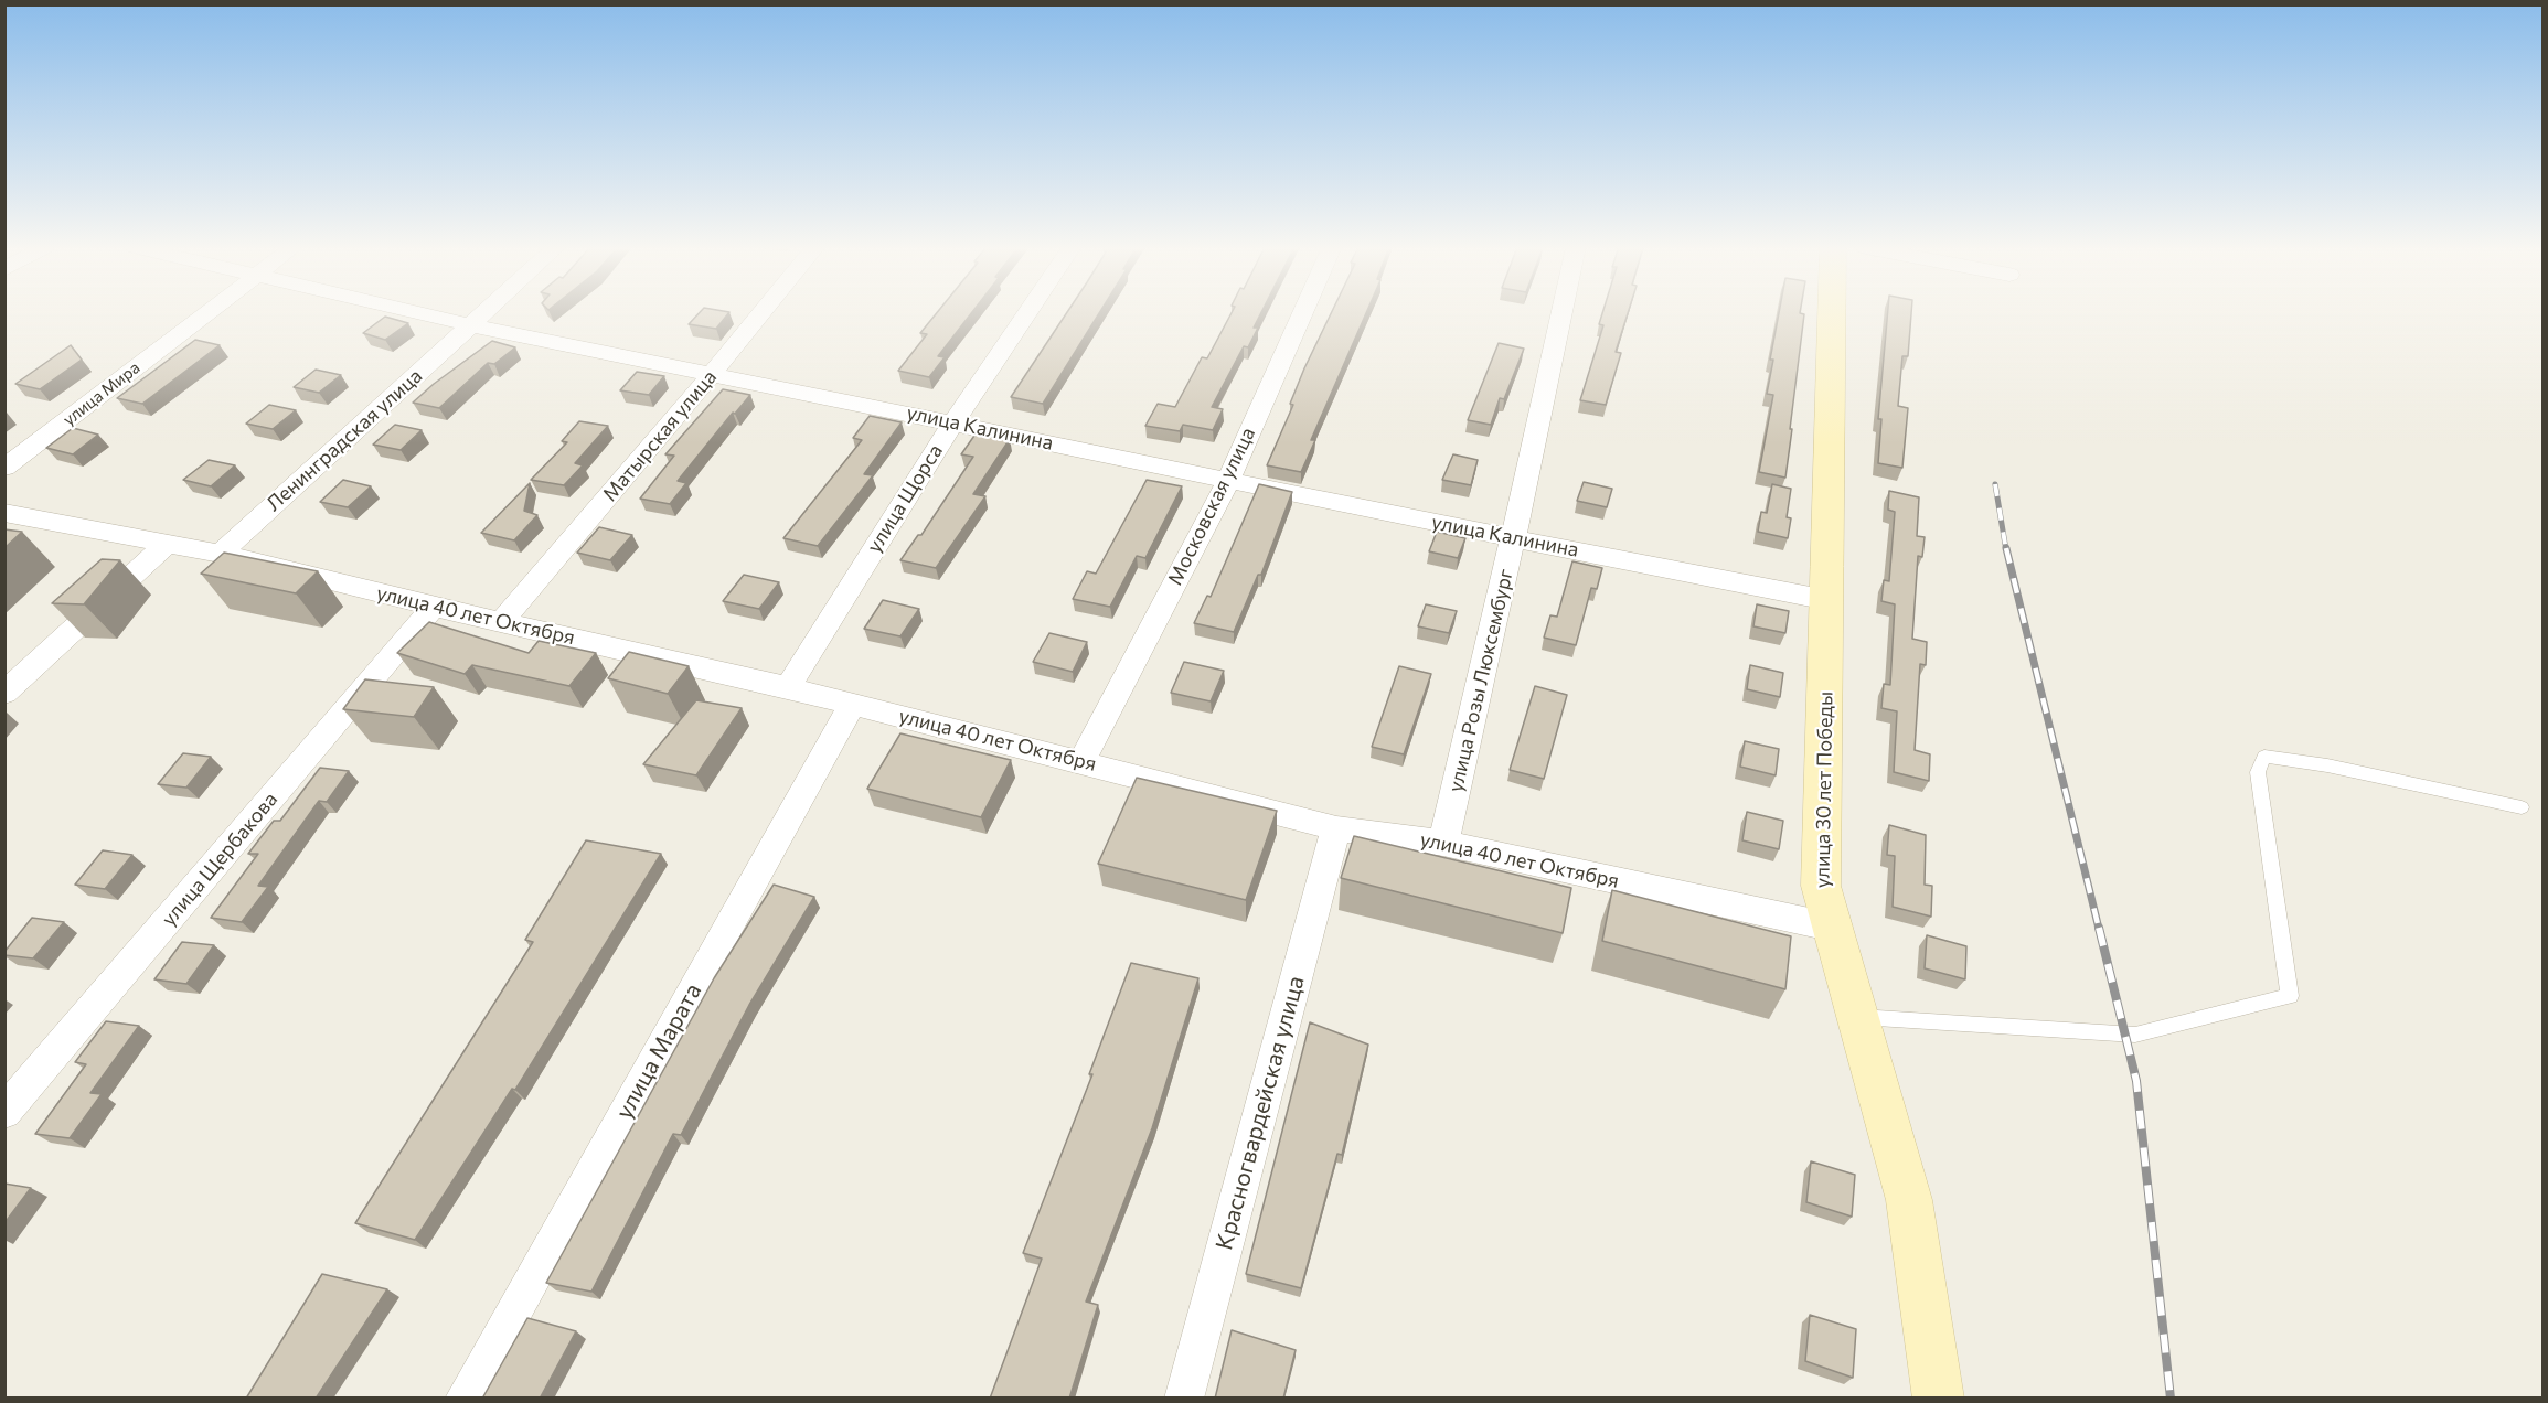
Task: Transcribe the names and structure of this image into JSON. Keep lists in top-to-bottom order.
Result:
{
  "streets": {
    "main road": ["улица 30 лет Победы"],
    "street": [
      "улица Мира",
      "улица Калинина",
      "Матырская улица",
      "Ленинградская улица",
      "улица Щорса",
      "Московская улица",
      "улица 40 лет Октября",
      "улица Розы Люксембург",
      "улица Щербакова",
      "улица Марата",
      "Красногвардейская улица"
    ]
  },
  "crossings": [
    ["улица Калинина", "Матырская улица"],
    ["улица Калинина", "Ленинградская улица"],
    ["улица Калинина", "улица Щорса"],
    ["улица Калинина", "Московская улица"],
    ["улица Калинина", "улица Розы Люксембург"],
    ["улица Калинина", "улица 30 лет Победы"],
    ["Матырская улица", "улица 40 лет Октября"],
    ["Ленинградская улица", "улица 40 лет Октября"],
    ["улица Щорса", "улица 40 лет Октября"],
    ["Московская улица", "улица 40 лет Октября"],
    ["улица 40 лет Октября", "улица Розы Люксембург"],
    ["улица 40 лет Октября", "улица 30 лет Победы"],
    ["улица 40 лет Октября", "улица Щербакова"],
    ["улица 40 лет Октября", "улица Марата"],
    ["улица 40 лет Октября", "Красногвардейская улица"]
  ]
}
